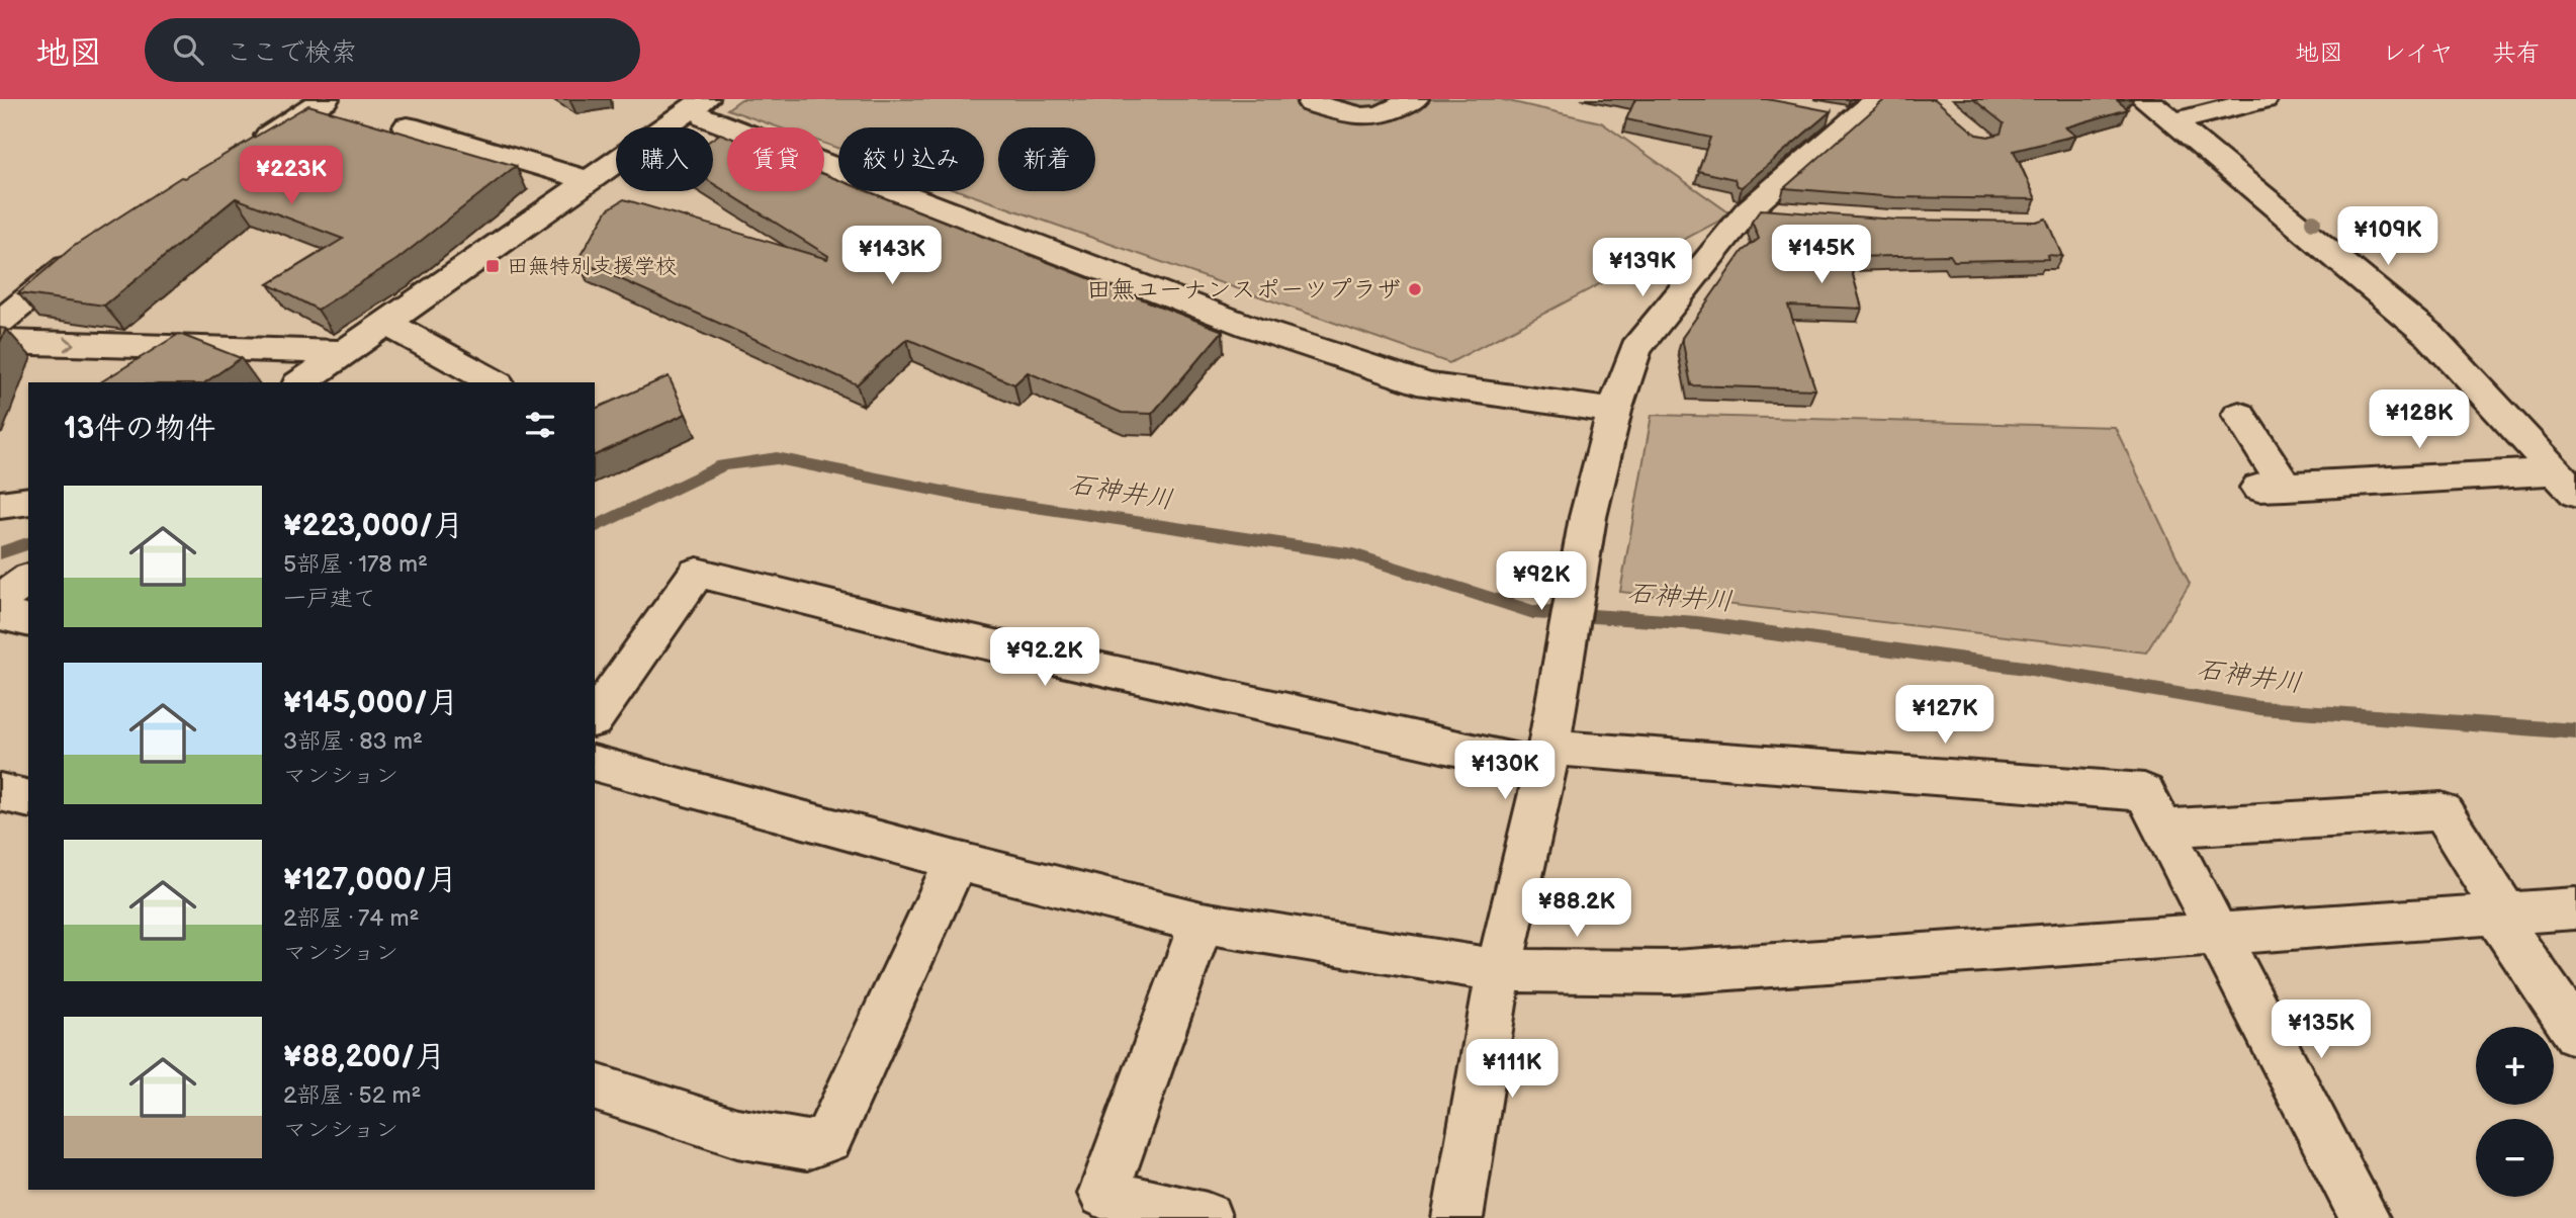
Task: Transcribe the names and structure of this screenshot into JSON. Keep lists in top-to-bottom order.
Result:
{
  "water": ["石神井川"],
  "places": {
    "transit": ["田無特別支援学校"],
    "other": ["田無ユーナンスポーツプラザ"]
  },
  "page": {
    "header": "地図",
    "search": "ここで検索",
    "nav": ["地図", "レイヤ", "共有"],
    "chip": [
      "購入",
      "賃貸",
      "絞り込み",
      "新着"
    ],
    "price": [
      "¥223K",
      "¥109K",
      "¥145K",
      "¥143K",
      "¥139K",
      "¥128K",
      "¥92K",
      "¥92.2K",
      "¥127K",
      "¥130K",
      "¥88.2K",
      "¥135K",
      "¥111K"
    ],
    "heading": "13件の物件",
    "list": [
      {
        "name": "¥223,000/月",
        "note": "5部屋 · 178 m² · 一戸建て"
      },
      {
        "name": "¥145,000/月",
        "note": "3部屋 · 83 m² · マンション"
      },
      {
        "name": "¥127,000/月",
        "note": "2部屋 · 74 m² · マンション"
      },
      {
        "name": "¥88,200/月",
        "note": "2部屋 · 52 m² · マンション"
      }
    ],
    "map_buttons": ["+", "−"]
  }
}
